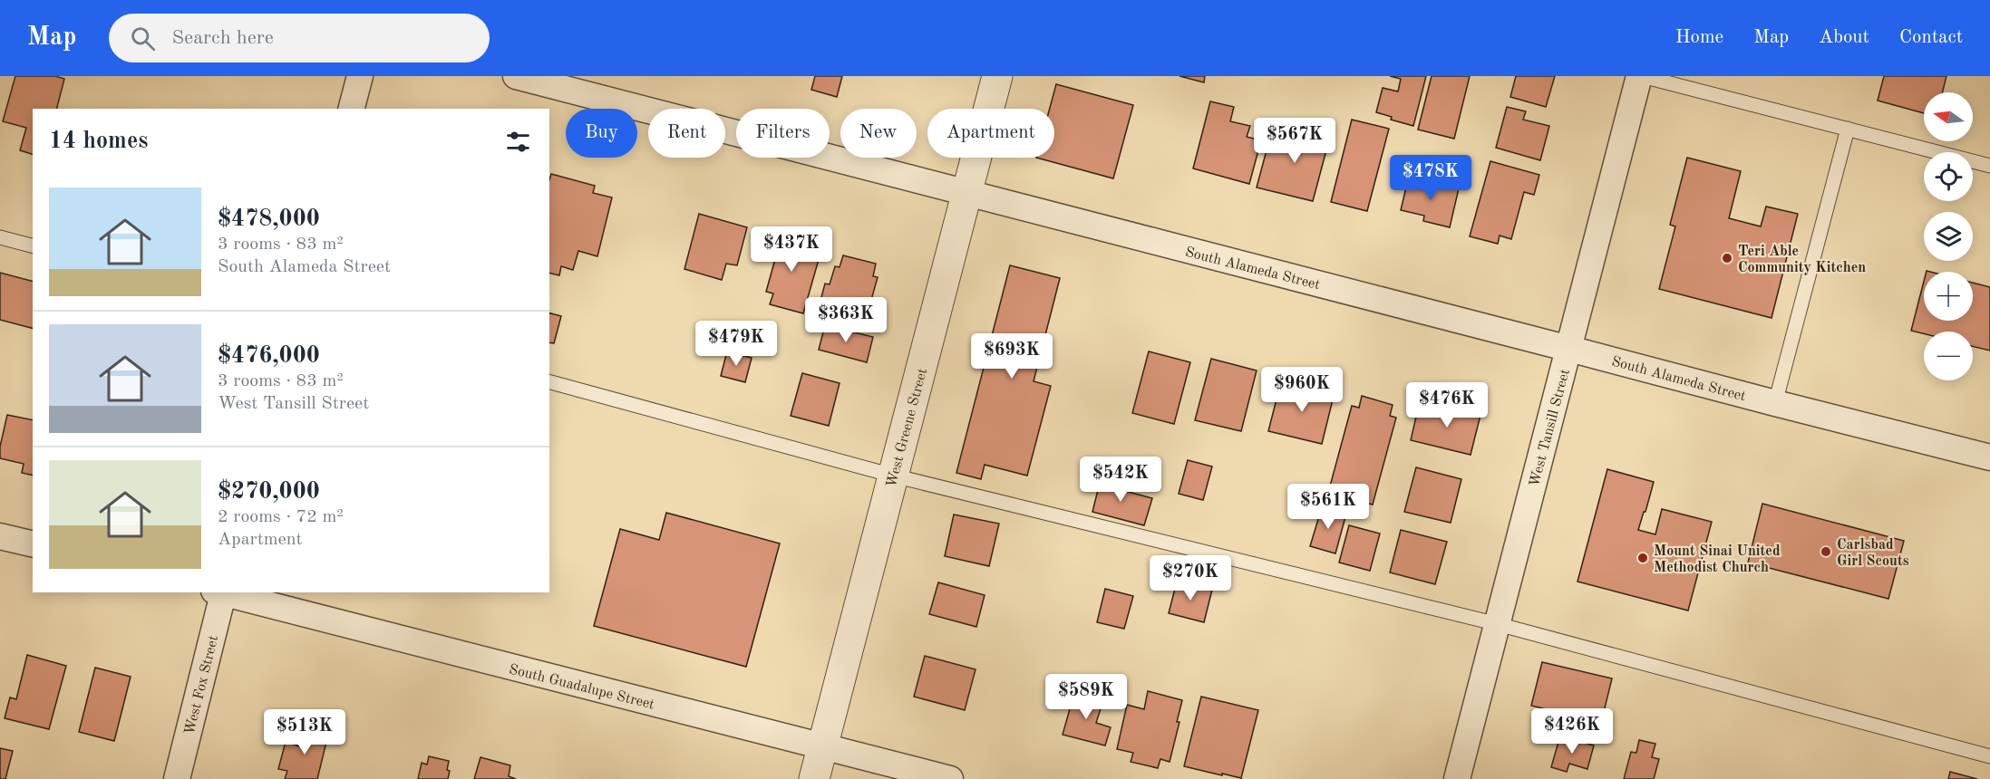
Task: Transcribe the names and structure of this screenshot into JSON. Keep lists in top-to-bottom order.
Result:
{
  "streets": {
    "street": [
      "South Alameda Street",
      "West Greene Street",
      "West Tansill Street",
      "West Fox Street",
      "South Guadalupe Street"
    ]
  },
  "crossings": [
    ["South Alameda Street", "West Greene Street"],
    ["South Alameda Street", "West Tansill Street"],
    ["West Greene Street", "South Guadalupe Street"]
  ],
  "places": ["Teri Able Community Kitchen", "Carlsbad Girl Scouts", "Mount Sinai United Methodist Church"],
  "north": "left",
  "page": {
    "header": "Map",
    "search": "Search here",
    "nav": [
      "Home",
      "Map",
      "About",
      "Contact"
    ],
    "map_buttons": ["+", "−"],
    "chip": [
      "Buy",
      "Rent",
      "Filters",
      "New",
      "Apartment"
    ],
    "heading": "14 homes",
    "price": [
      "$567K",
      "$478K",
      "$437K",
      "$363K",
      "$479K",
      "$693K",
      "$960K",
      "$476K",
      "$542K",
      "$561K",
      "$270K",
      "$589K",
      "$426K",
      "$513K"
    ],
    "list": [
      {
        "name": "$478,000",
        "note": "3 rooms · 83 m² · South Alameda Street"
      },
      {
        "name": "$476,000",
        "note": "3 rooms · 83 m² · West Tansill Street"
      },
      {
        "name": "$270,000",
        "note": "2 rooms · 72 m² · Apartment"
      }
    ]
  }
}
